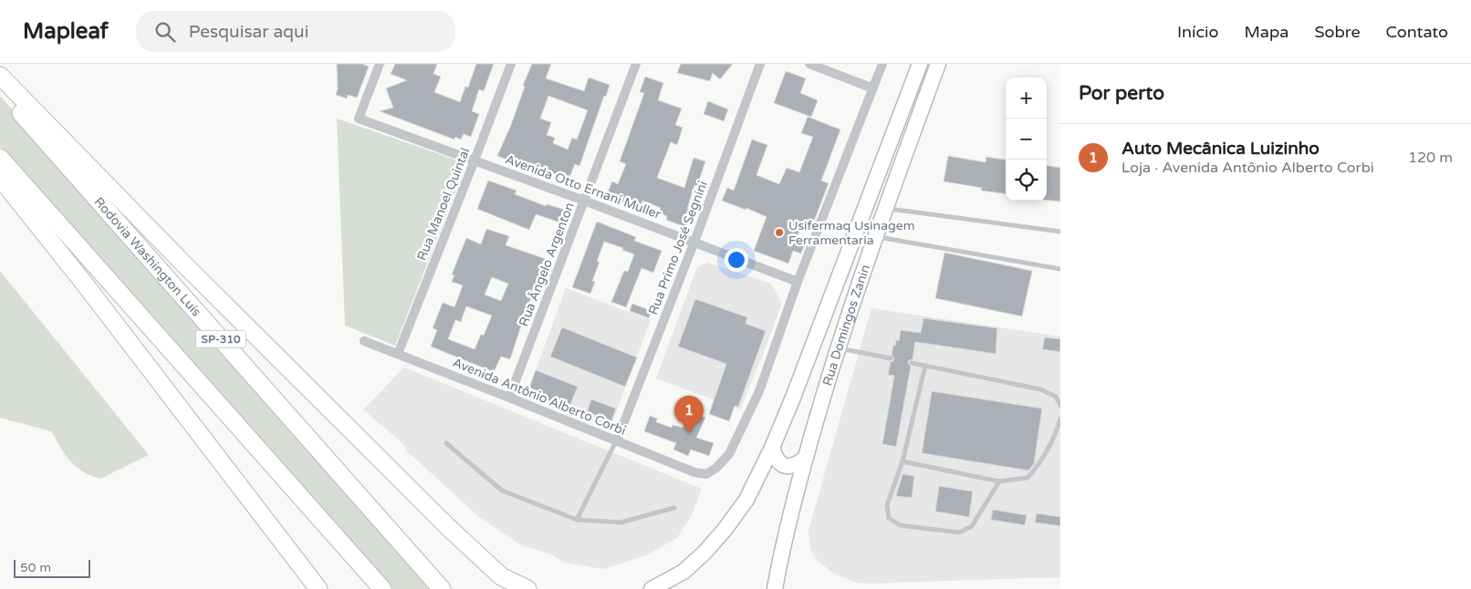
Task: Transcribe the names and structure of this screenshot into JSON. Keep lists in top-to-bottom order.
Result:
{
  "streets": {
    "highway": ["Rodovia Washington Luís", "SP-310"],
    "main road": ["Rua Domingos Zanin"],
    "street": [
      "Avenida Otto Ernani Muller",
      "Rua Manoel Quintal",
      "Rua Primo José Segnini",
      "Rua Ângelo Argenton",
      "Avenida Antônio Alberto Corbi"
    ]
  },
  "crossings": [
    ["Avenida Otto Ernani Muller", "Rua Manoel Quintal"],
    ["Avenida Otto Ernani Muller", "Rua Primo José Segnini"],
    ["Avenida Otto Ernani Muller", "Rua Ângelo Argenton"],
    ["Avenida Otto Ernani Muller", "Avenida Antônio Alberto Corbi"],
    ["Rua Manoel Quintal", "Avenida Antônio Alberto Corbi"],
    ["Rua Primo José Segnini", "Avenida Antônio Alberto Corbi"],
    ["Rua Ângelo Argenton", "Avenida Antônio Alberto Corbi"]
  ],
  "places": ["Usifermaq Usinagem Ferramentaria"],
  "scale_bar": "50 m",
  "page": {
    "header": "Mapleaf",
    "search": "Pesquisar aqui",
    "nav": [
      "Início",
      "Mapa",
      "Sobre",
      "Contato"
    ],
    "heading": "Por perto",
    "map_buttons": ["+", "−"],
    "list": [
      {
        "mark": "1",
        "name": "Auto Mecânica Luizinho",
        "note": "Loja · Avenida Antônio Alberto Corbi",
        "value": "120 m"
      }
    ],
    "pins": "1",
    "scale": "50 m"
  }
}
